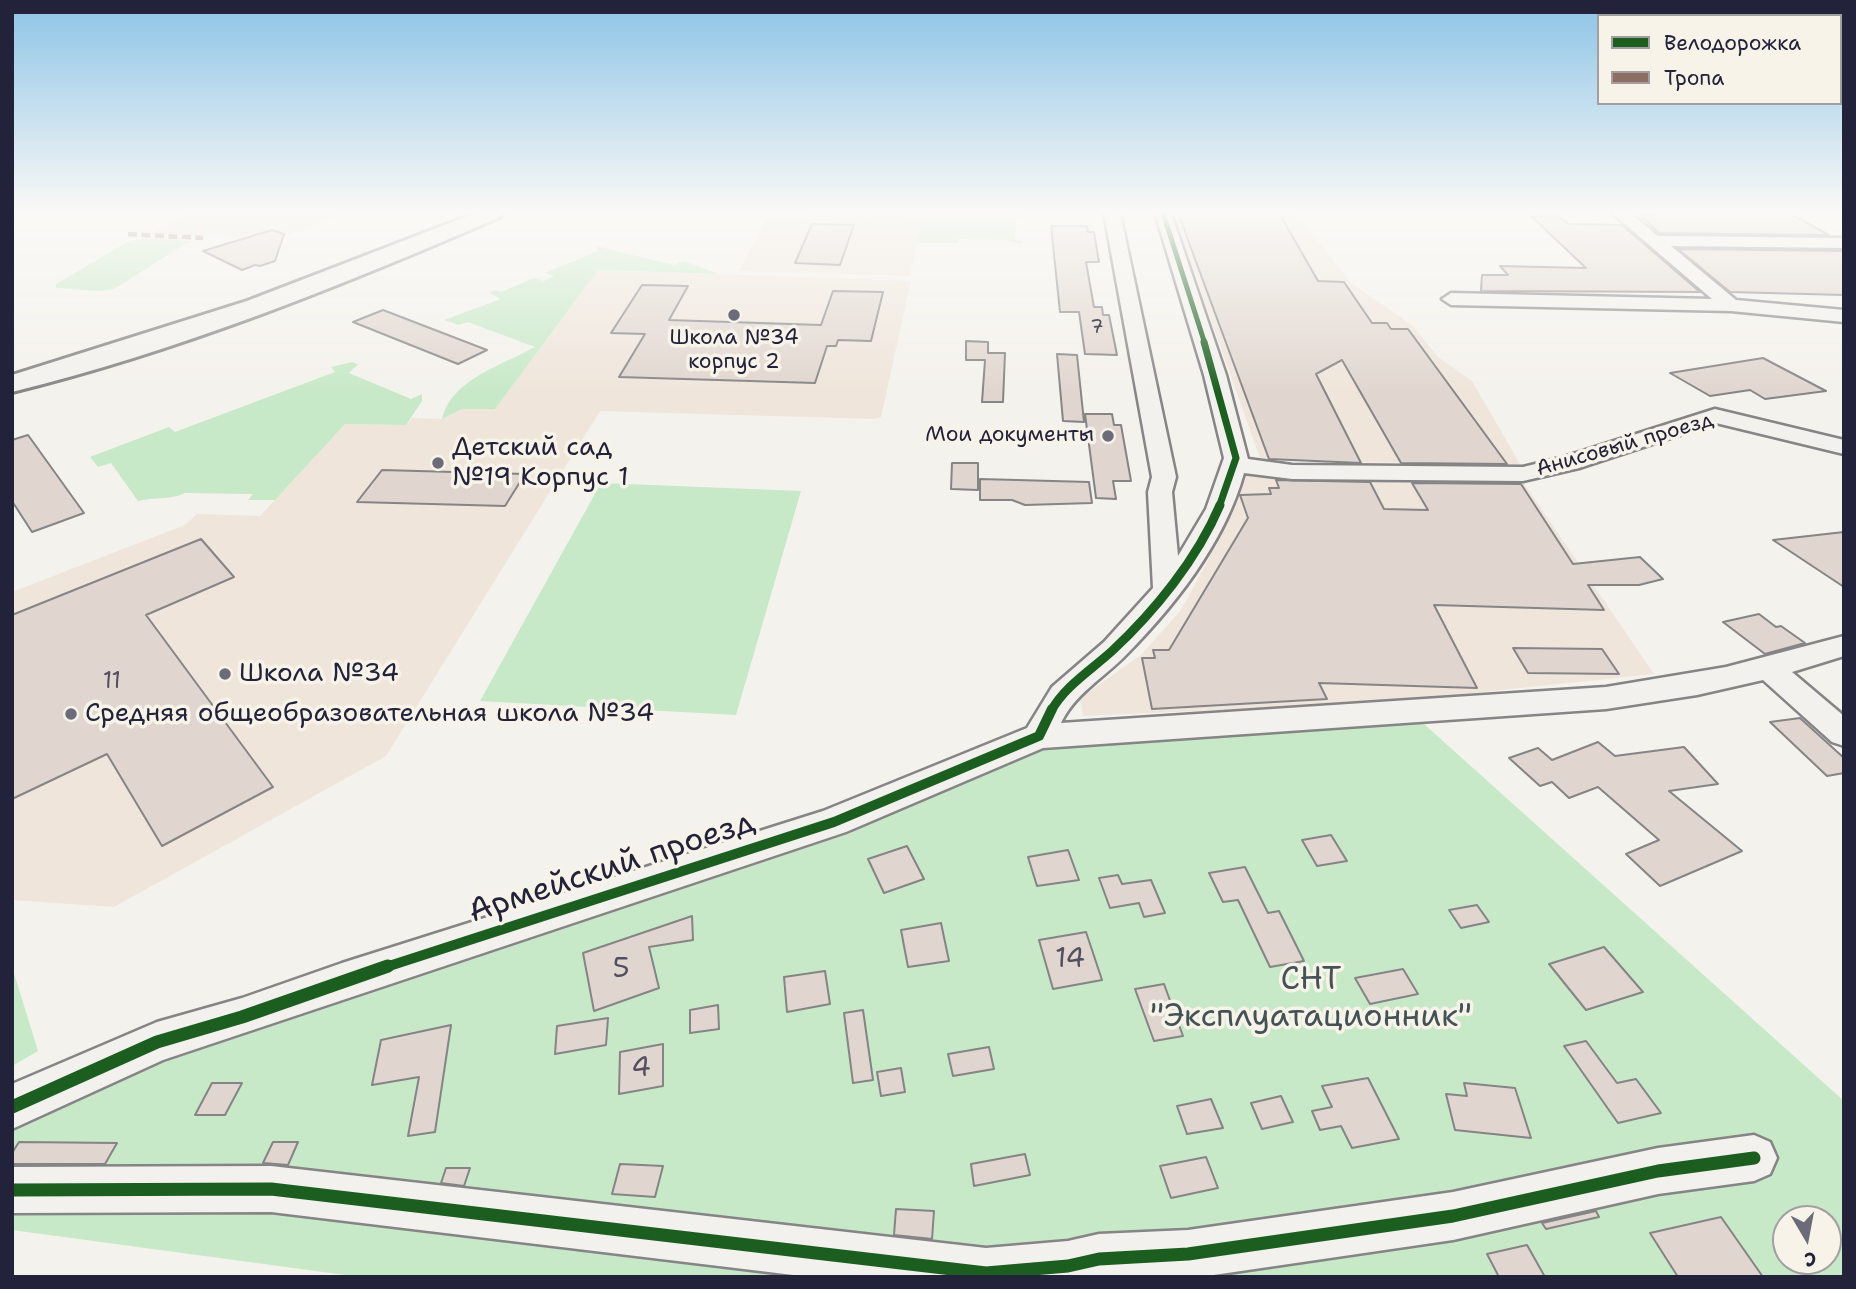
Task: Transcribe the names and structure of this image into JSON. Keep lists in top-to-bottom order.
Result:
{
  "streets": {
    "street": ["Анисовый проезд", "Армейский проезд"]
  },
  "parks": ["СНТ \"Эксплуатационник\""],
  "places": [
    "Школа №34 корпус 2",
    "Мои документы",
    "Детский сад №19 Корпус 1",
    "Школа №34",
    "Средняя общеобразовательная школа №34"
  ],
  "house_numbers": [
    "7",
    "11",
    "14",
    "5",
    "4"
  ],
  "legend": ["Велодорожка", "Тропа"],
  "north": "bottom"
}
